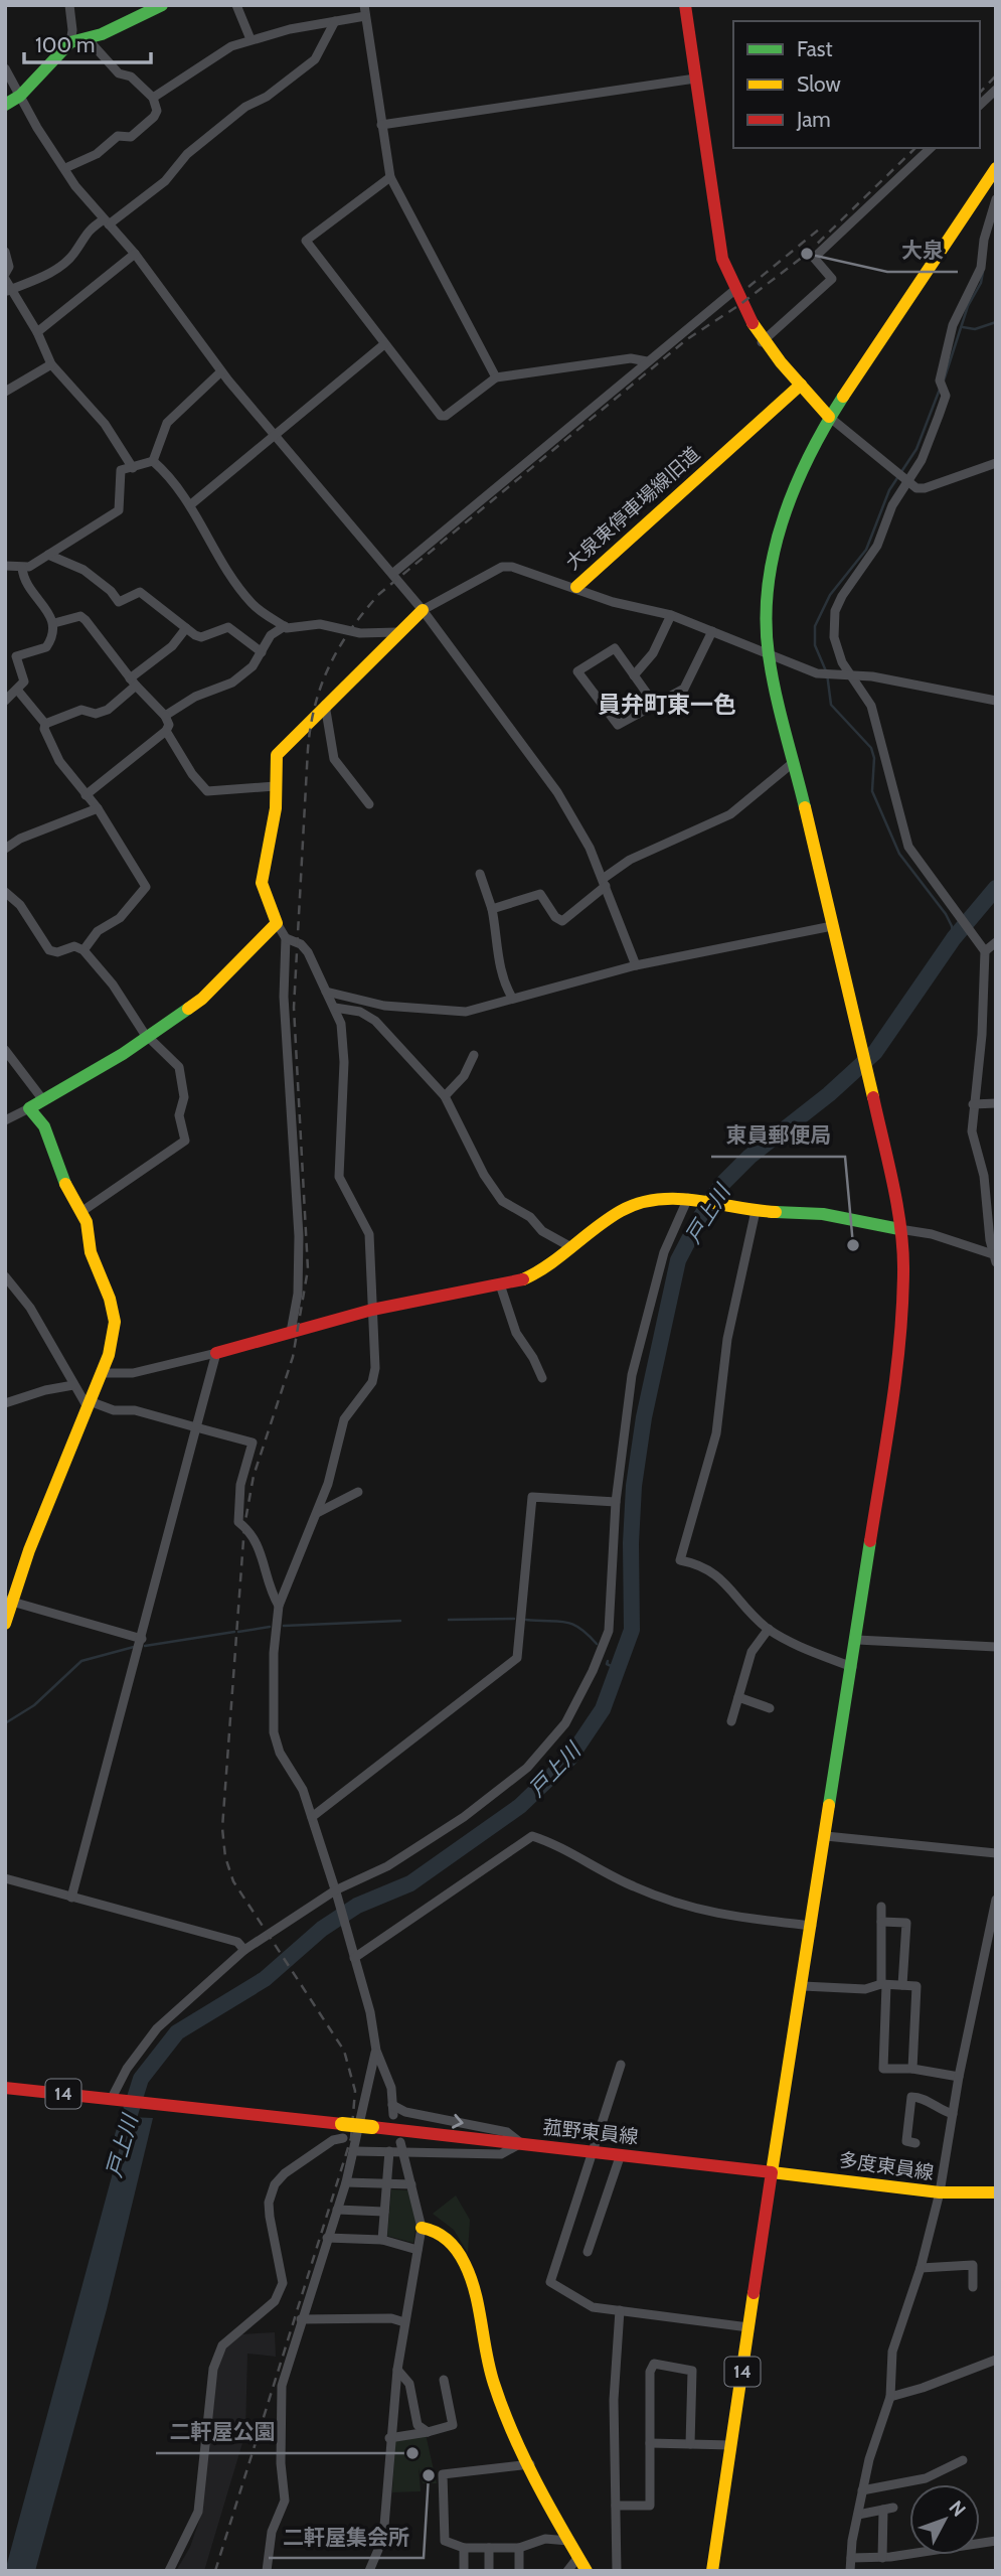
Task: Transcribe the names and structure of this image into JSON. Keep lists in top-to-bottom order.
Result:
{
  "streets": {
    "street": [
      "大泉東停車場線旧道",
      "14",
      "菰野東員線",
      "多度東員線"
    ]
  },
  "crossings": [
    ["14", "菰野東員線"],
    ["14", "多度東員線"],
    ["菰野東員線", "多度東員線"]
  ],
  "districts": ["員弁町東一色"],
  "water": ["戸上川"],
  "places": [
    "大泉",
    "東員郵便局",
    "二軒屋公園",
    "二軒屋集会所"
  ],
  "legend": ["Fast", "Slow", "Jam"],
  "scale_bar": "100 m",
  "north": "top right"
}
